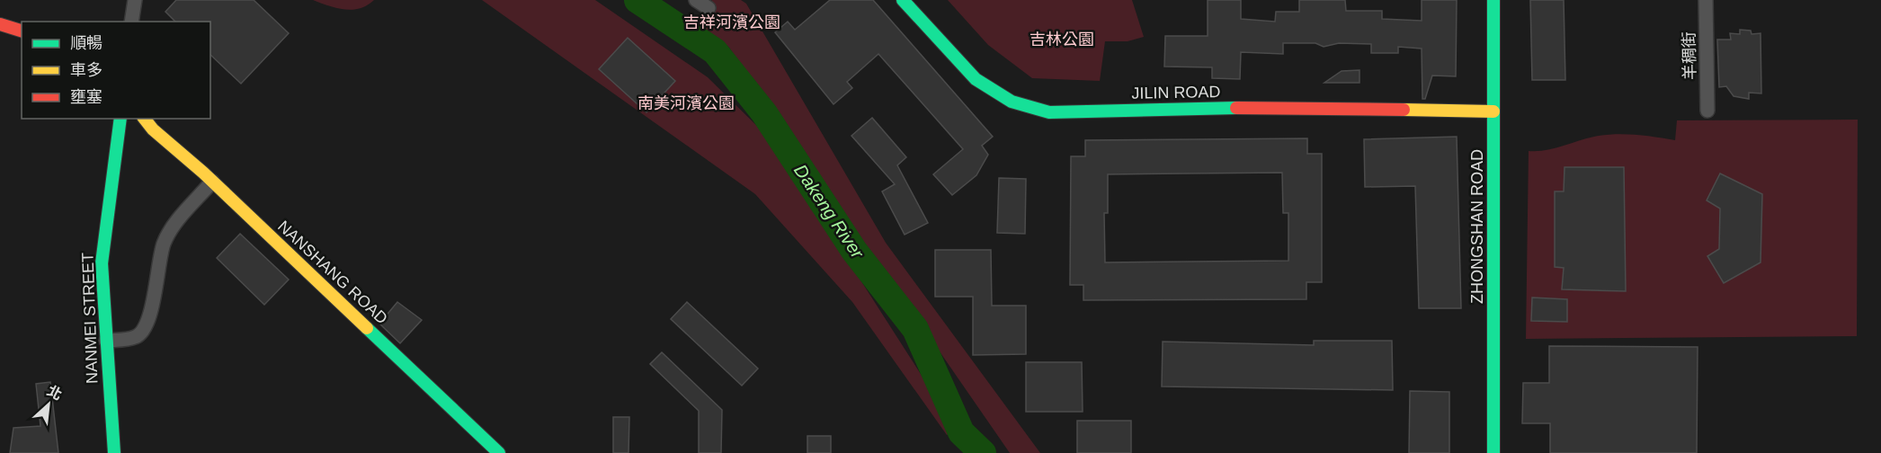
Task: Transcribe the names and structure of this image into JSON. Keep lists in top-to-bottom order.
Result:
{
  "streets": {
    "street": [
      "羊稠街",
      "JILIN ROAD",
      "ZHONGSHAN ROAD",
      "NANSHANG ROAD",
      "NANMEI STREET"
    ]
  },
  "crossings": [
    ["JILIN ROAD", "ZHONGSHAN ROAD"]
  ],
  "water": ["Dakeng River"],
  "parks": ["吉祥河濱公園", "吉林公園", "南美河濱公園"],
  "legend": ["順暢", "車多", "壅塞"],
  "north": "top right"
}
